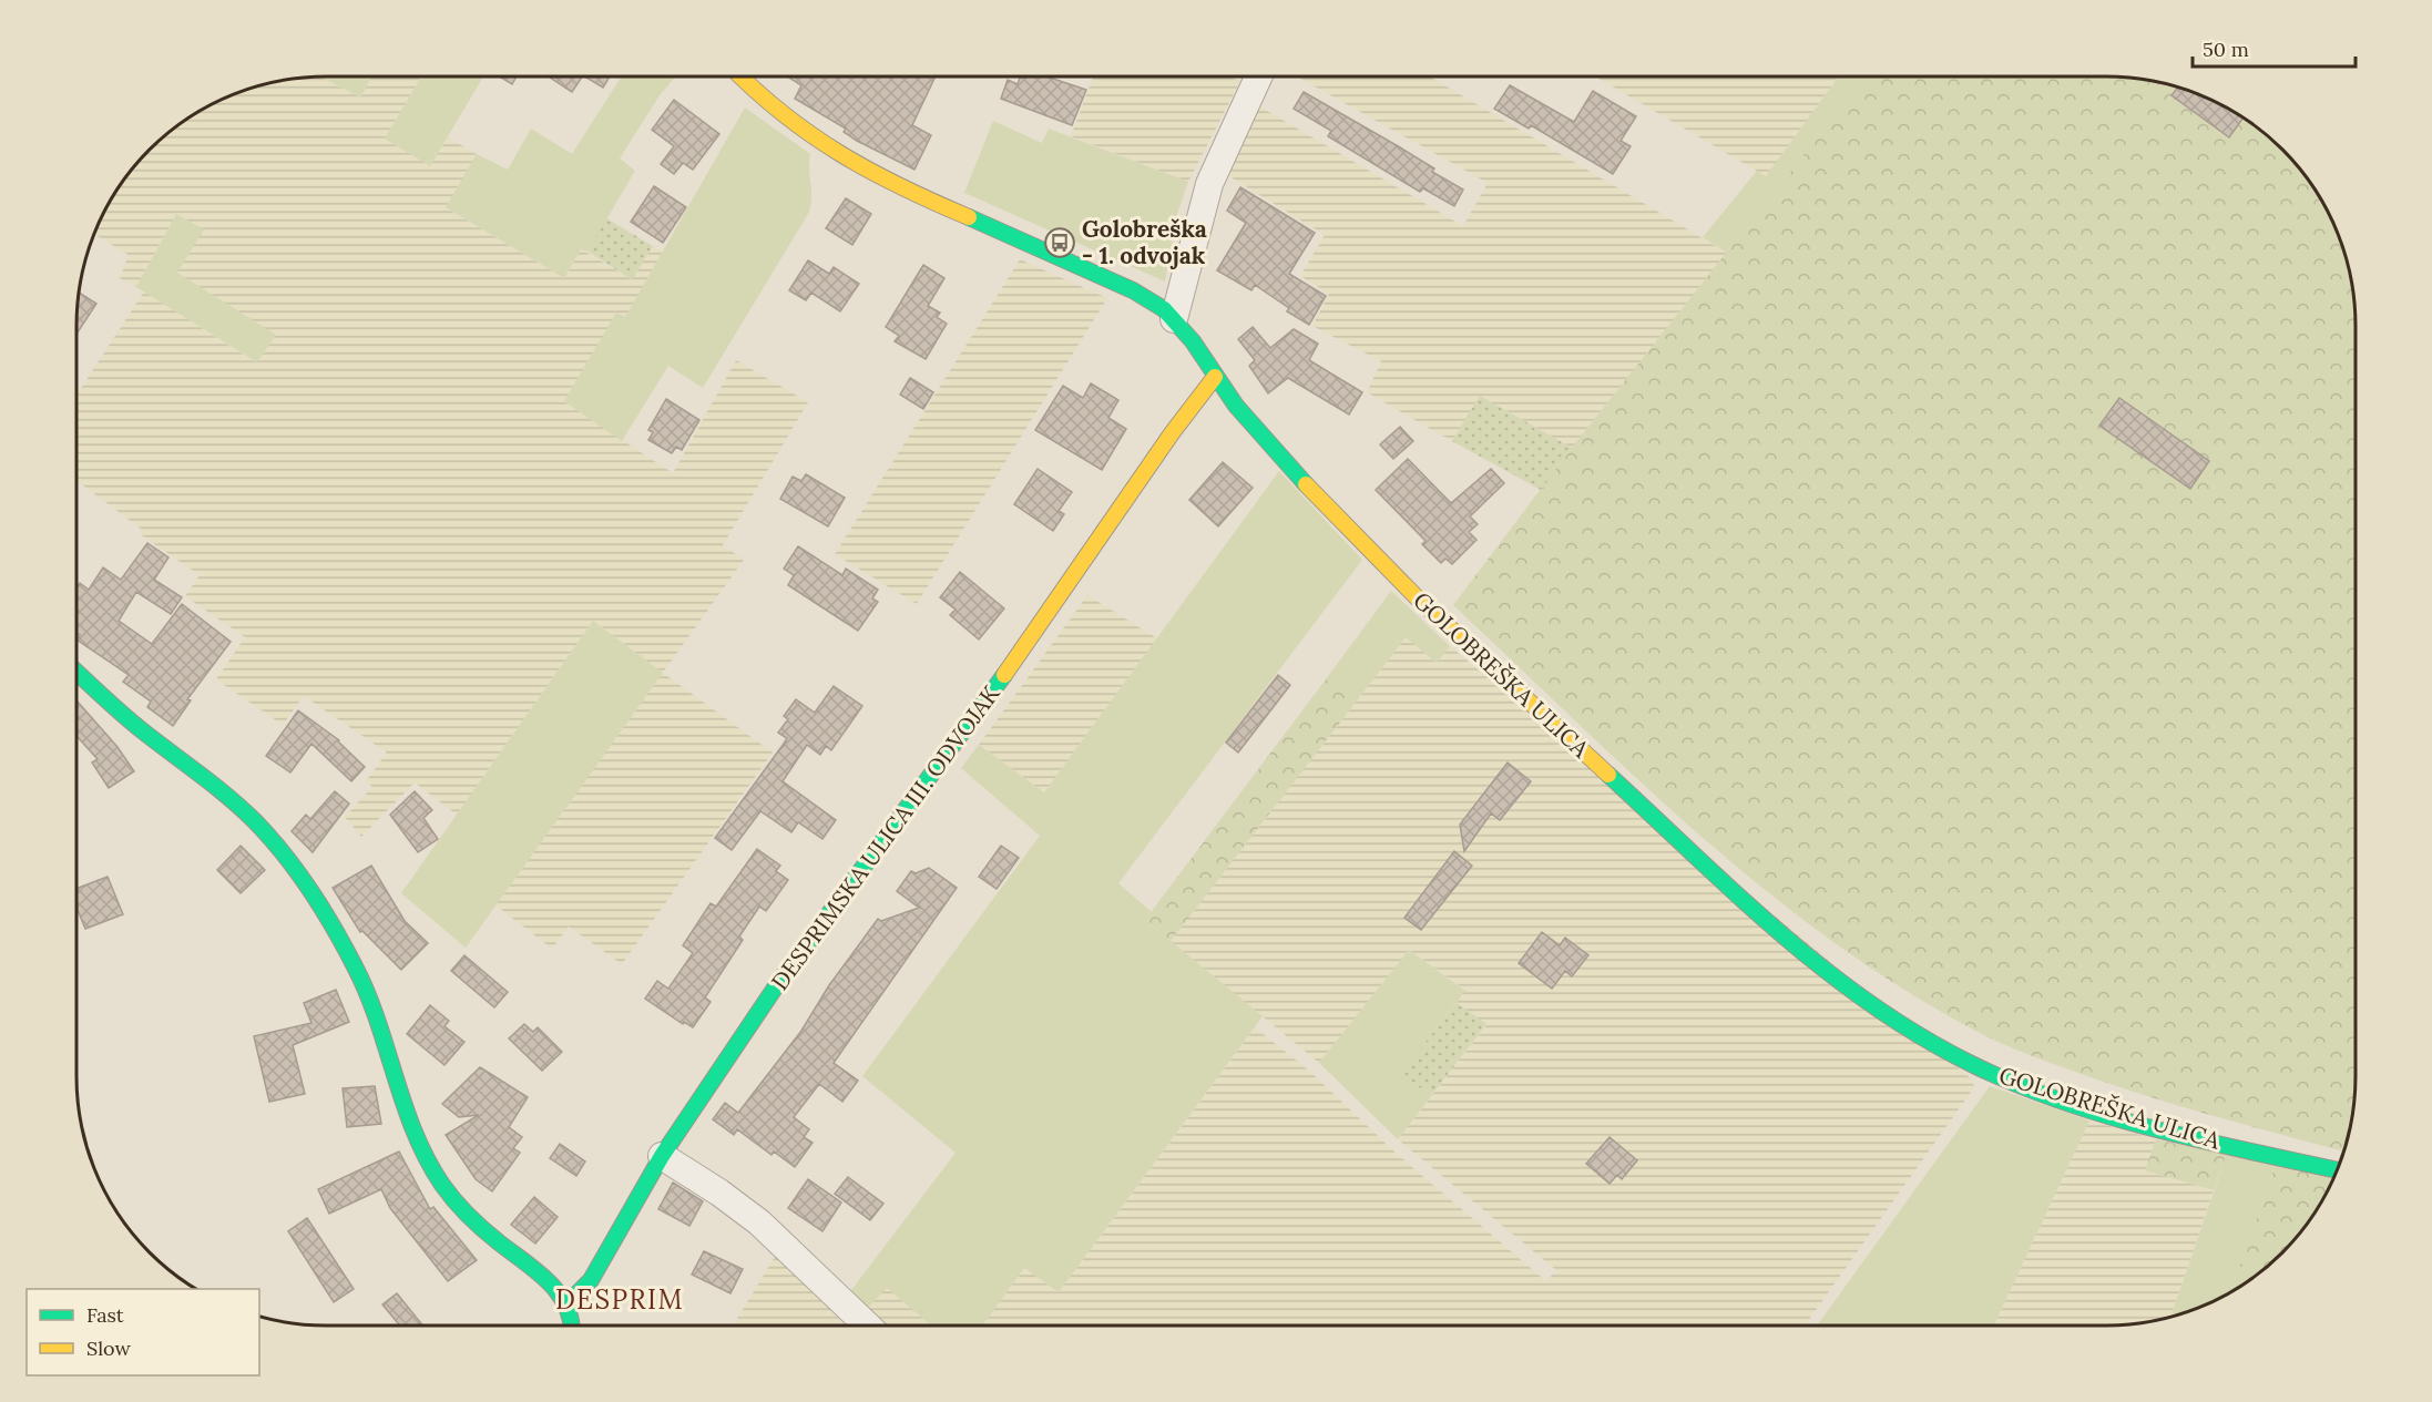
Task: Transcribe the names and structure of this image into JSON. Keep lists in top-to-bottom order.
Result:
{
  "streets": {
    "street": ["GOLOBREŠKA ULICA", "DESPRIMSKA ULICA III. ODVOJAK"]
  },
  "crossings": [
    ["GOLOBREŠKA ULICA", "DESPRIMSKA ULICA III. ODVOJAK"]
  ],
  "districts": ["DESPRIM"],
  "places": {
    "bus stop": ["Golobreška - 1. odvojak"]
  },
  "legend": ["Fast", "Slow"],
  "scale_bar": "50 m"
}
